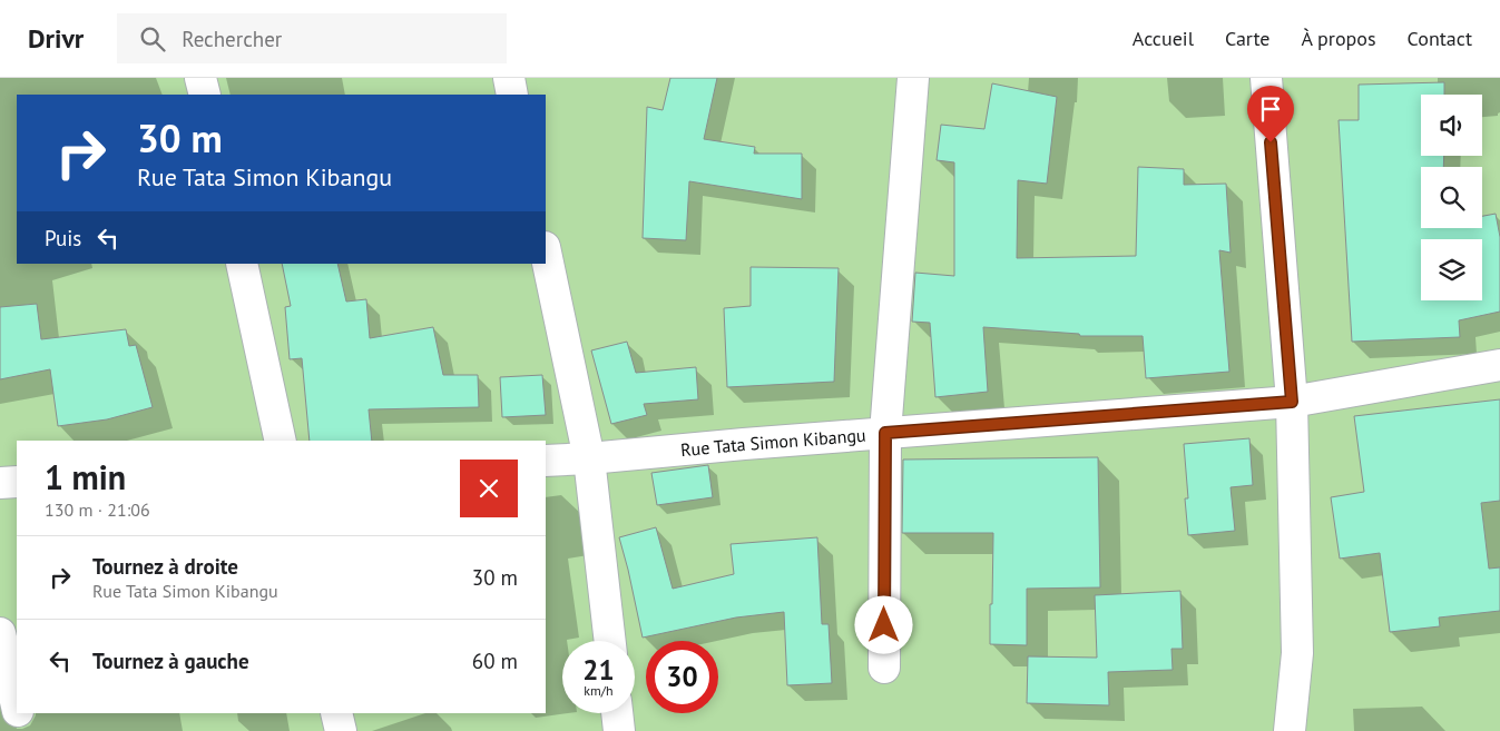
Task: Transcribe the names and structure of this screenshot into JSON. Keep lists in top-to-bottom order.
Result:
{
  "streets": {
    "street": ["Rue Tata Simon Kibangu"]
  },
  "page": {
    "header": "Drivr",
    "search": "Rechercher",
    "nav": [
      "Accueil",
      "Carte",
      "À propos",
      "Contact"
    ],
    "turn": ["30 m", "Rue Tata Simon Kibangu"],
    "then": "Puis",
    "heading": ["1 min", "130 m · 21:06"],
    "list": [
      {
        "name": "Tournez à droite",
        "note": "Rue Tata Simon Kibangu",
        "value": "30 m"
      },
      {
        "name": "Tournez à gauche",
        "value": "60 m"
      }
    ],
    "speed": "21 km/h",
    "limit": "30"
  }
}
